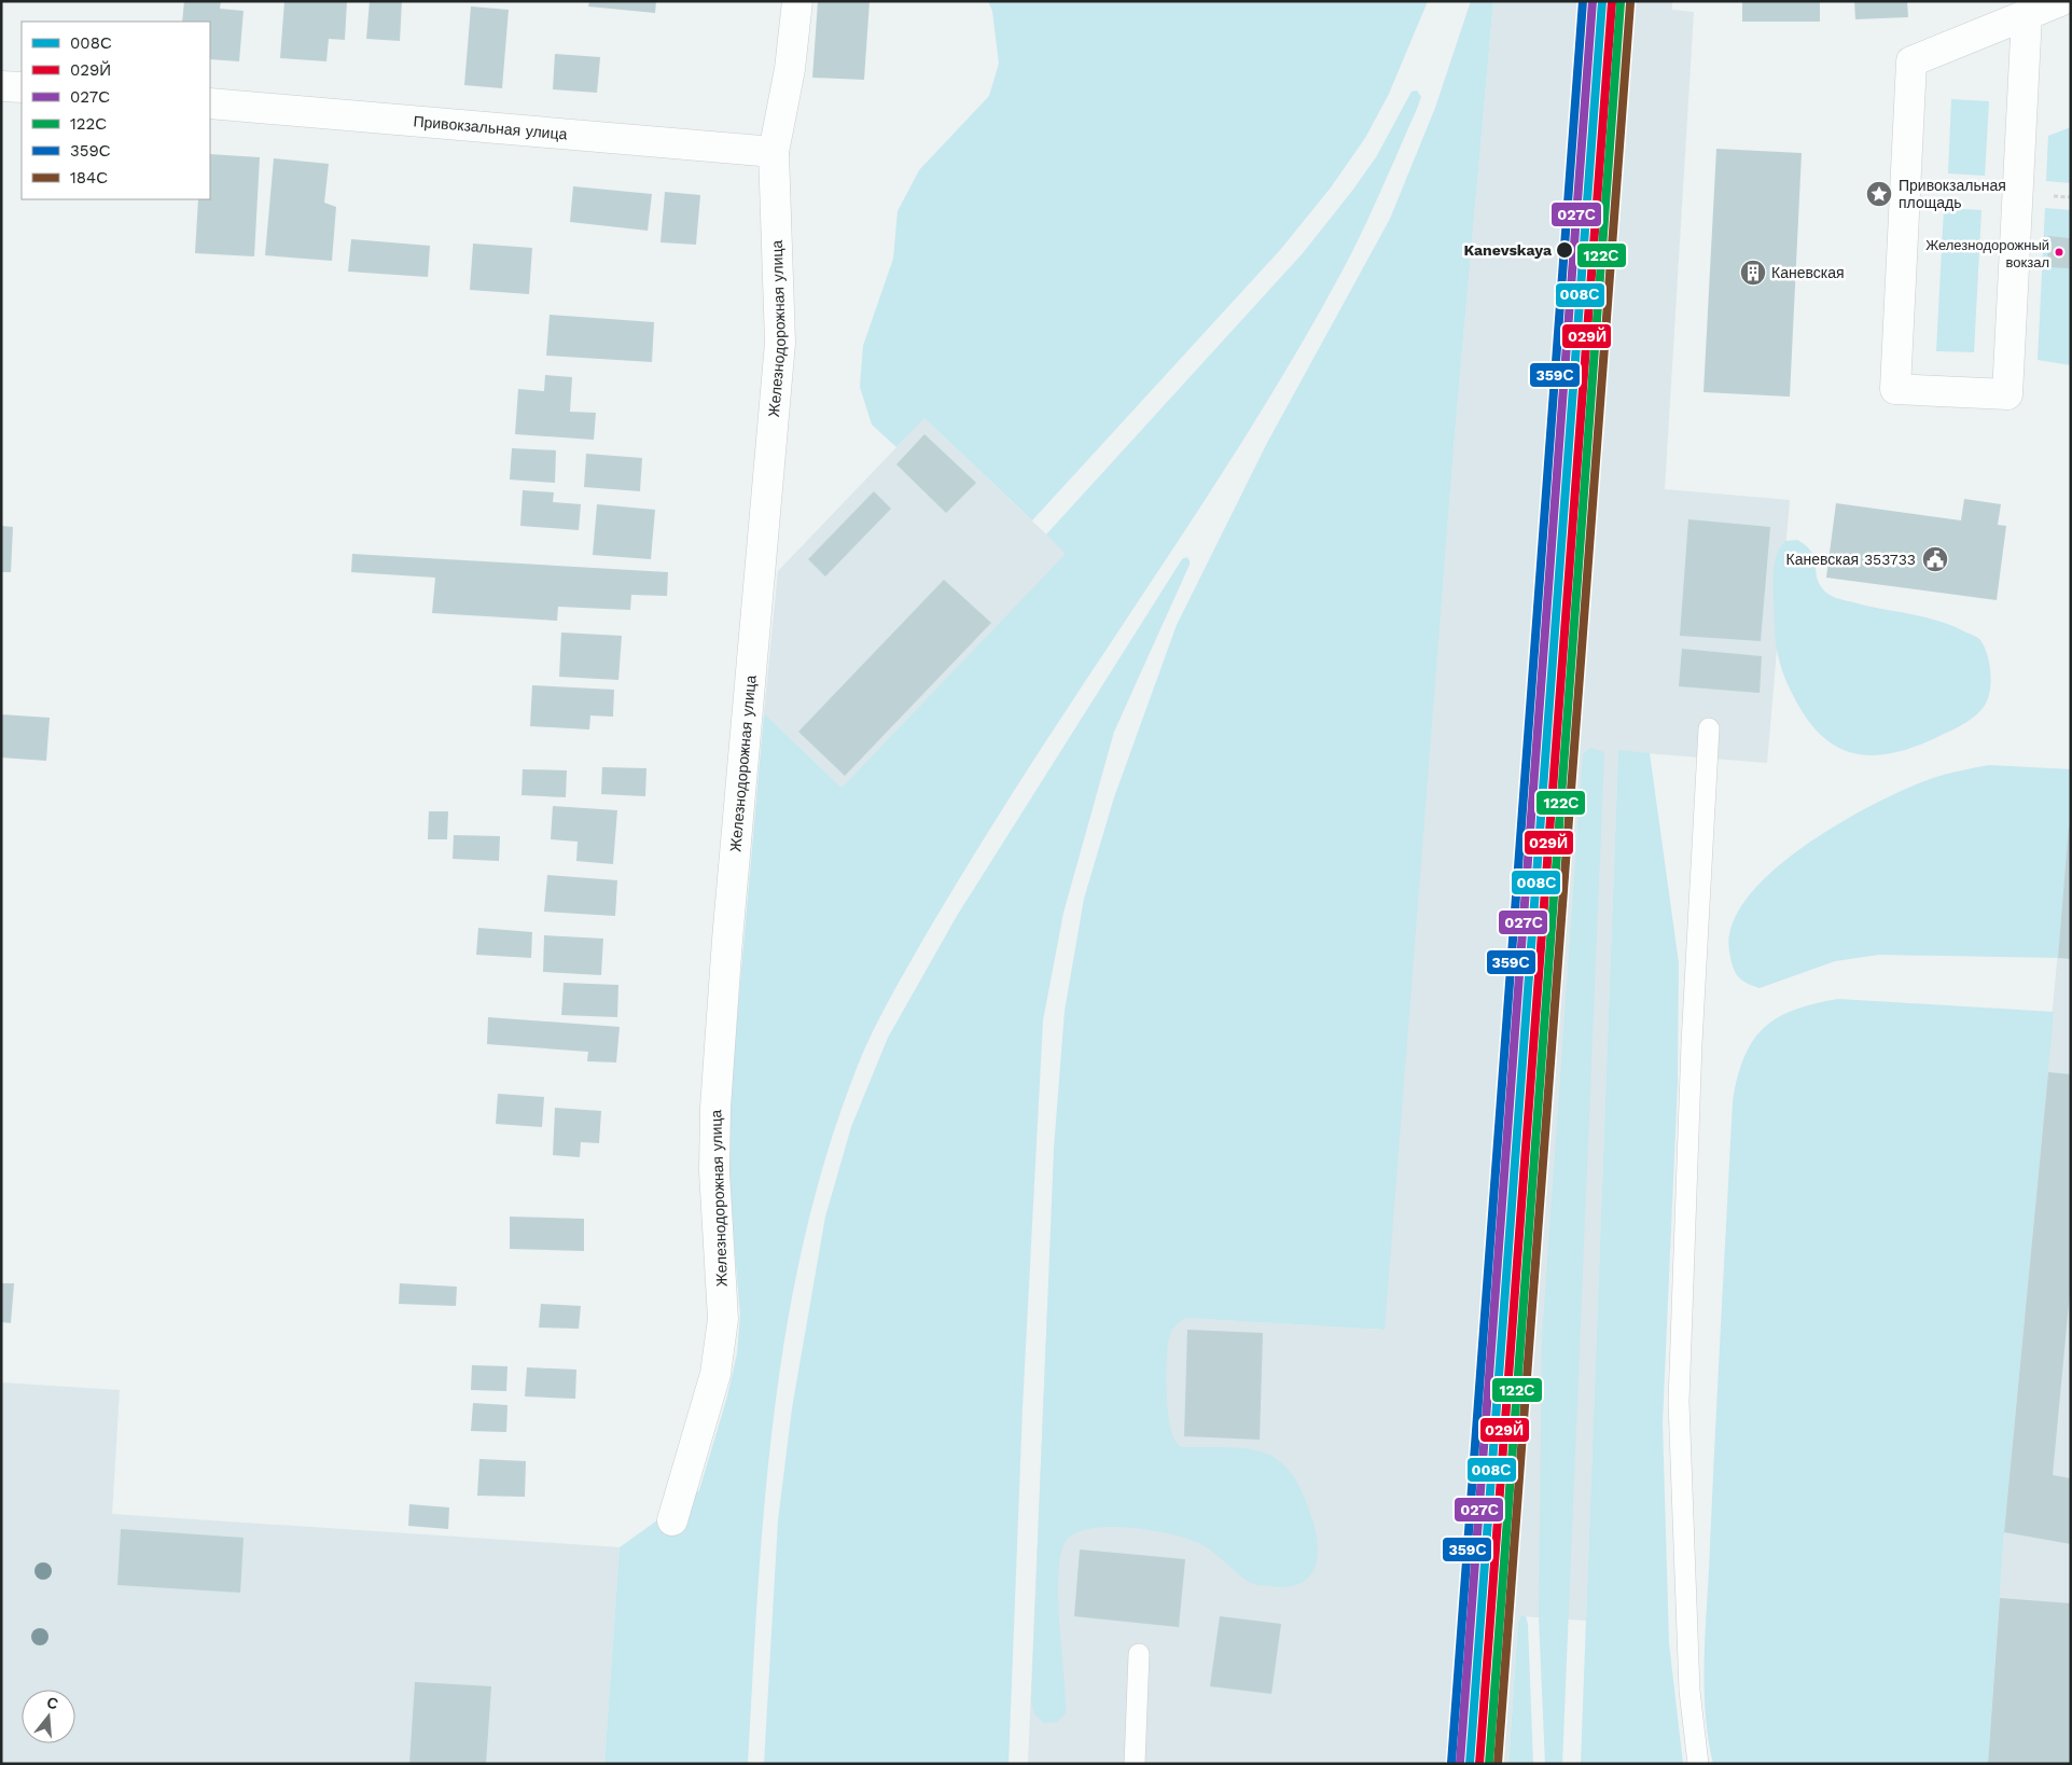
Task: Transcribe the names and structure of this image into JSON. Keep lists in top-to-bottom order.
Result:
{
  "streets": {
    "street": ["Привокзальная улица", "Железнодорожная улица"]
  },
  "crossings": [
    ["Привокзальная улица", "Железнодорожная улица"]
  ],
  "places": {
    "place": ["Привокзальная площадь"],
    "other": ["Kanevskaya", "Железнодорожный вокзал"],
    "building": ["Каневская"],
    "public building": ["Каневская 353733"]
  },
  "lines": [
    "transit line 008С",
    "transit line 027С",
    "transit line 359С",
    "transit line 029Й",
    "transit line 122С",
    "transit line 184С"
  ],
  "legend": [
    "008С",
    "029Й",
    "027С",
    "122С",
    "359С",
    "184С"
  ],
  "north": "top"
}
